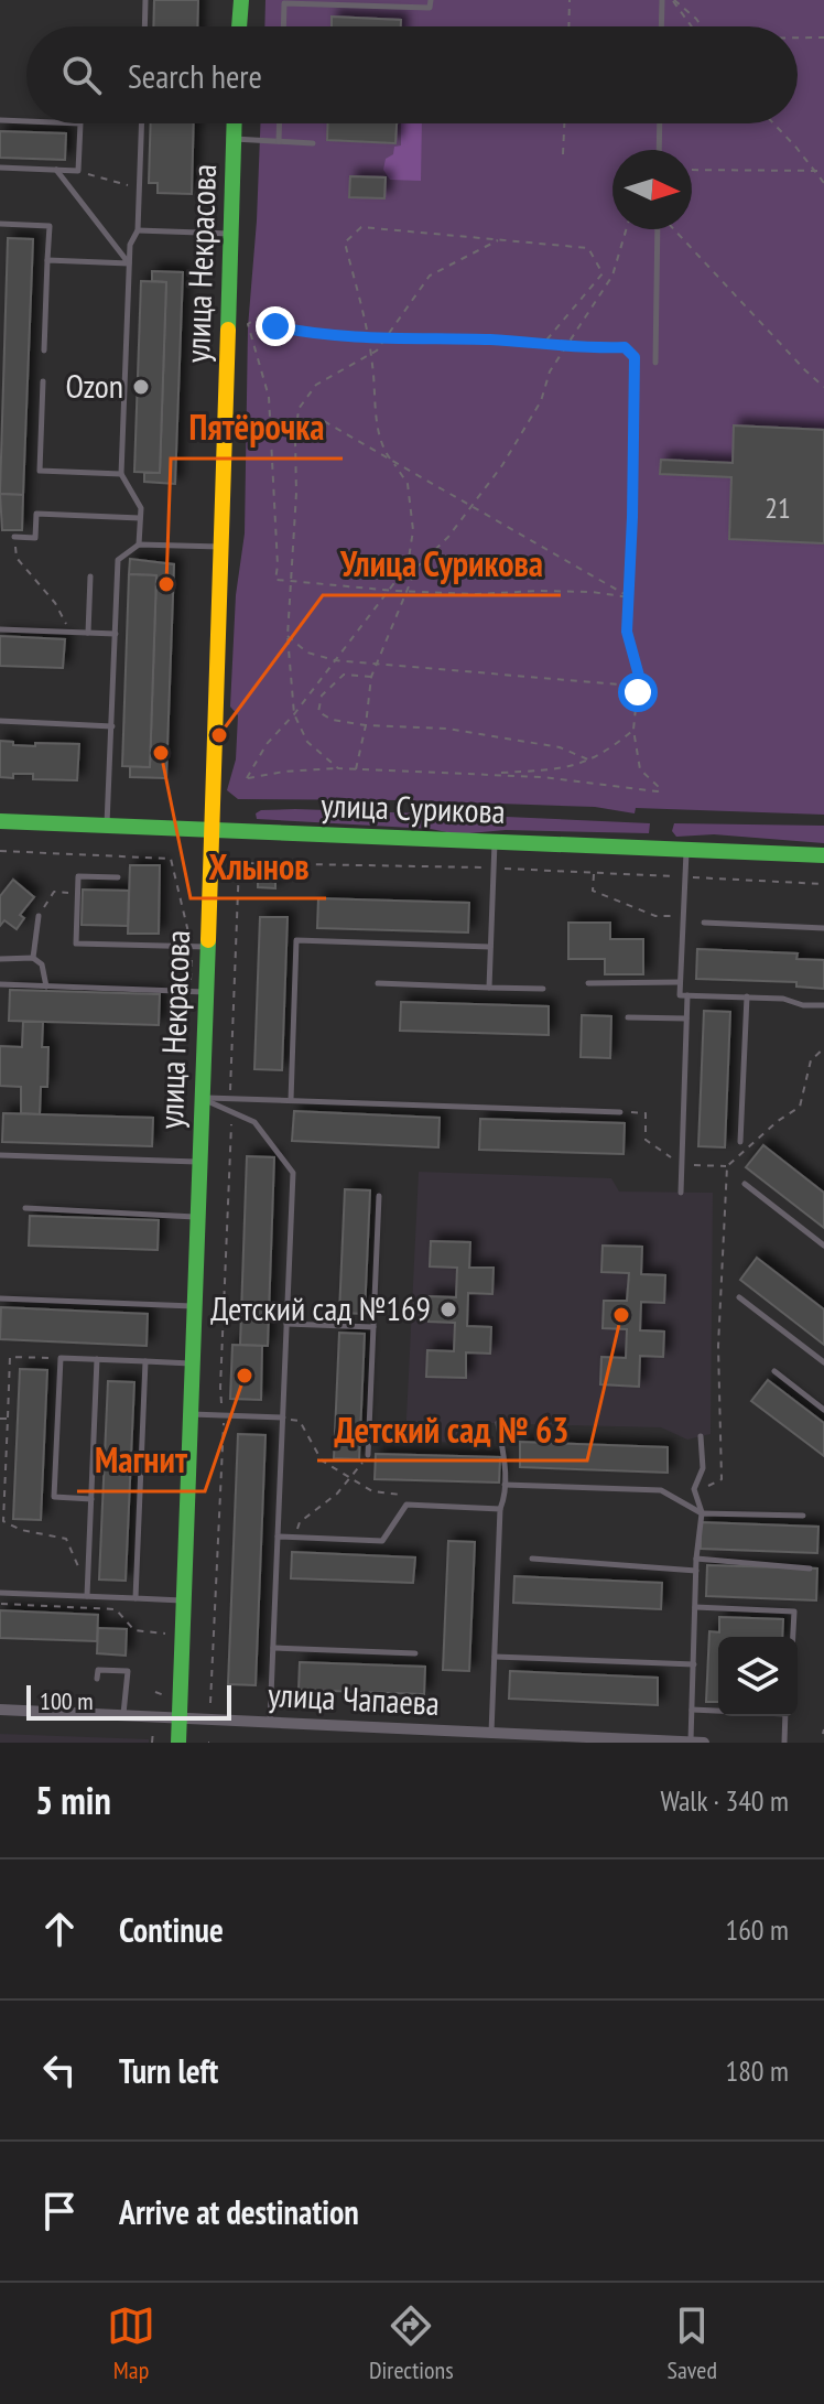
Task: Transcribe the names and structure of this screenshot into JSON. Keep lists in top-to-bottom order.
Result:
{
  "streets": {
    "street": ["улица Некрасова", "улица Сурикова", "улица Чапаева"]
  },
  "crossings": [
    ["улица Некрасова", "улица Сурикова"],
    ["улица Некрасова", "улица Чапаева"]
  ],
  "places": [
    "Ozon",
    "Пятёрочка",
    "Улица Сурикова",
    "Хлынов",
    "Детский сад №169",
    "Детский сад № 63",
    "Магнит"
  ],
  "house_numbers": ["21"],
  "scale_bar": "100 m",
  "north": "right",
  "page": {
    "search": "Search here",
    "scale": "100 m",
    "heading": ["5 min", "Walk · 340 m"],
    "list": [
      ["Continue", "160 m"],
      ["Turn left", "180 m"],
      "Arrive at destination"
    ],
    "nav": ["Map", "Directions", "Saved"]
  }
}
